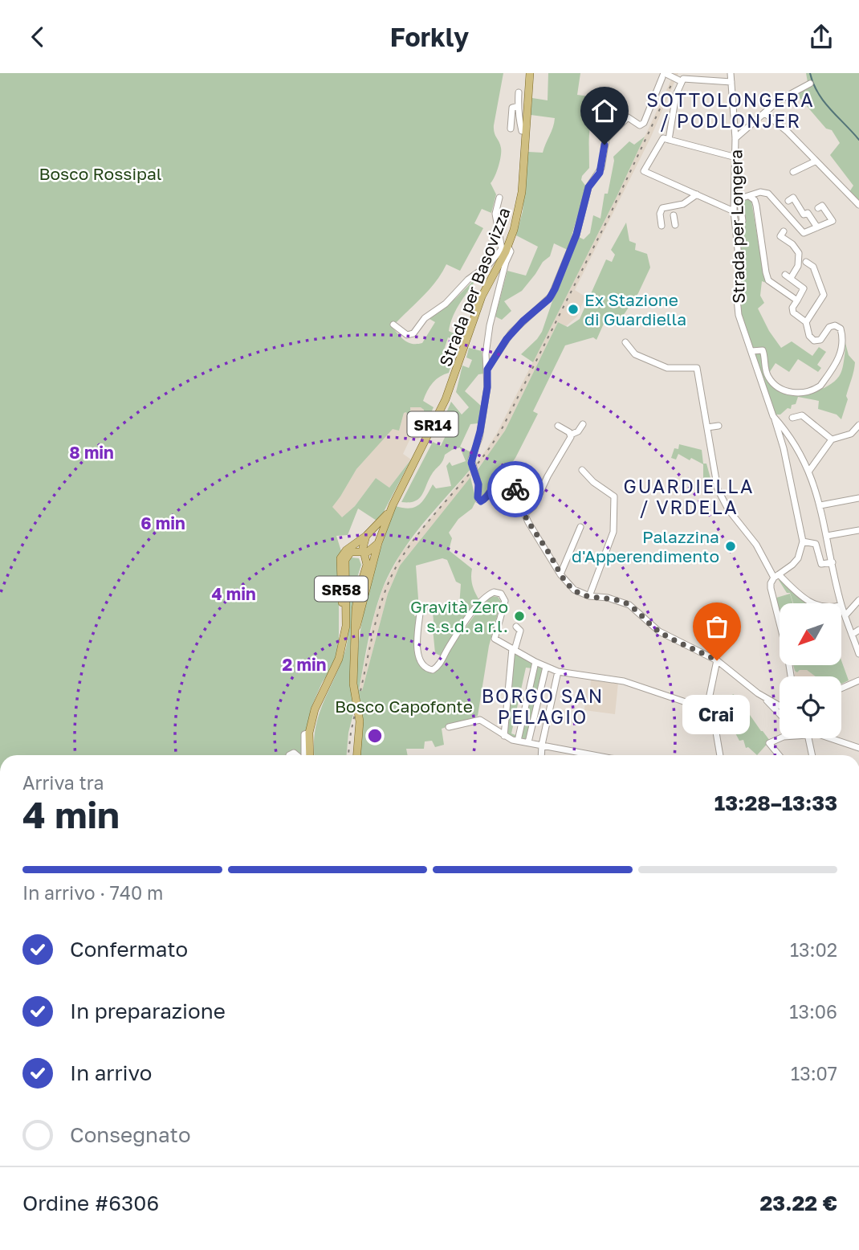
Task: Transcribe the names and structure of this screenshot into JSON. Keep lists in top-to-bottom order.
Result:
{
  "streets": {
    "main road": ["Strada per Basovizza", "SR14", "SR58"],
    "street": ["Strada per Longera"]
  },
  "crossings": [
    ["Strada per Basovizza", "SR58"]
  ],
  "districts": ["SOTTOLONGERA / PODLONJER", "GUARDIELLA / VRDELA", "BORGO SAN PELAGIO"],
  "parks": ["Bosco Rossipal", "Bosco Capofonte"],
  "places": [
    "Ex Stazione di Guardiella",
    "Palazzina d'Apperendimento",
    "Gravità Zero s.s.d. a r.l.",
    "Crai"
  ],
  "north": "bottom left",
  "page": {
    "header": "Forkly",
    "bubble": "Crai",
    "heading": ["4 min", "Arriva tra", "13:28–13:33"],
    "panel": ["Ordine #6306", "23.22 €"],
    "bar": "In arrivo · 740 m",
    "list": [
      ["Confermato", "13:02"],
      ["In preparazione", "13:06"],
      ["In arrivo", "13:07"],
      "Consegnato"
    ]
  },
  "rings": [
    "8 min",
    "6 min",
    "4 min",
    "2 min"
  ]
}
